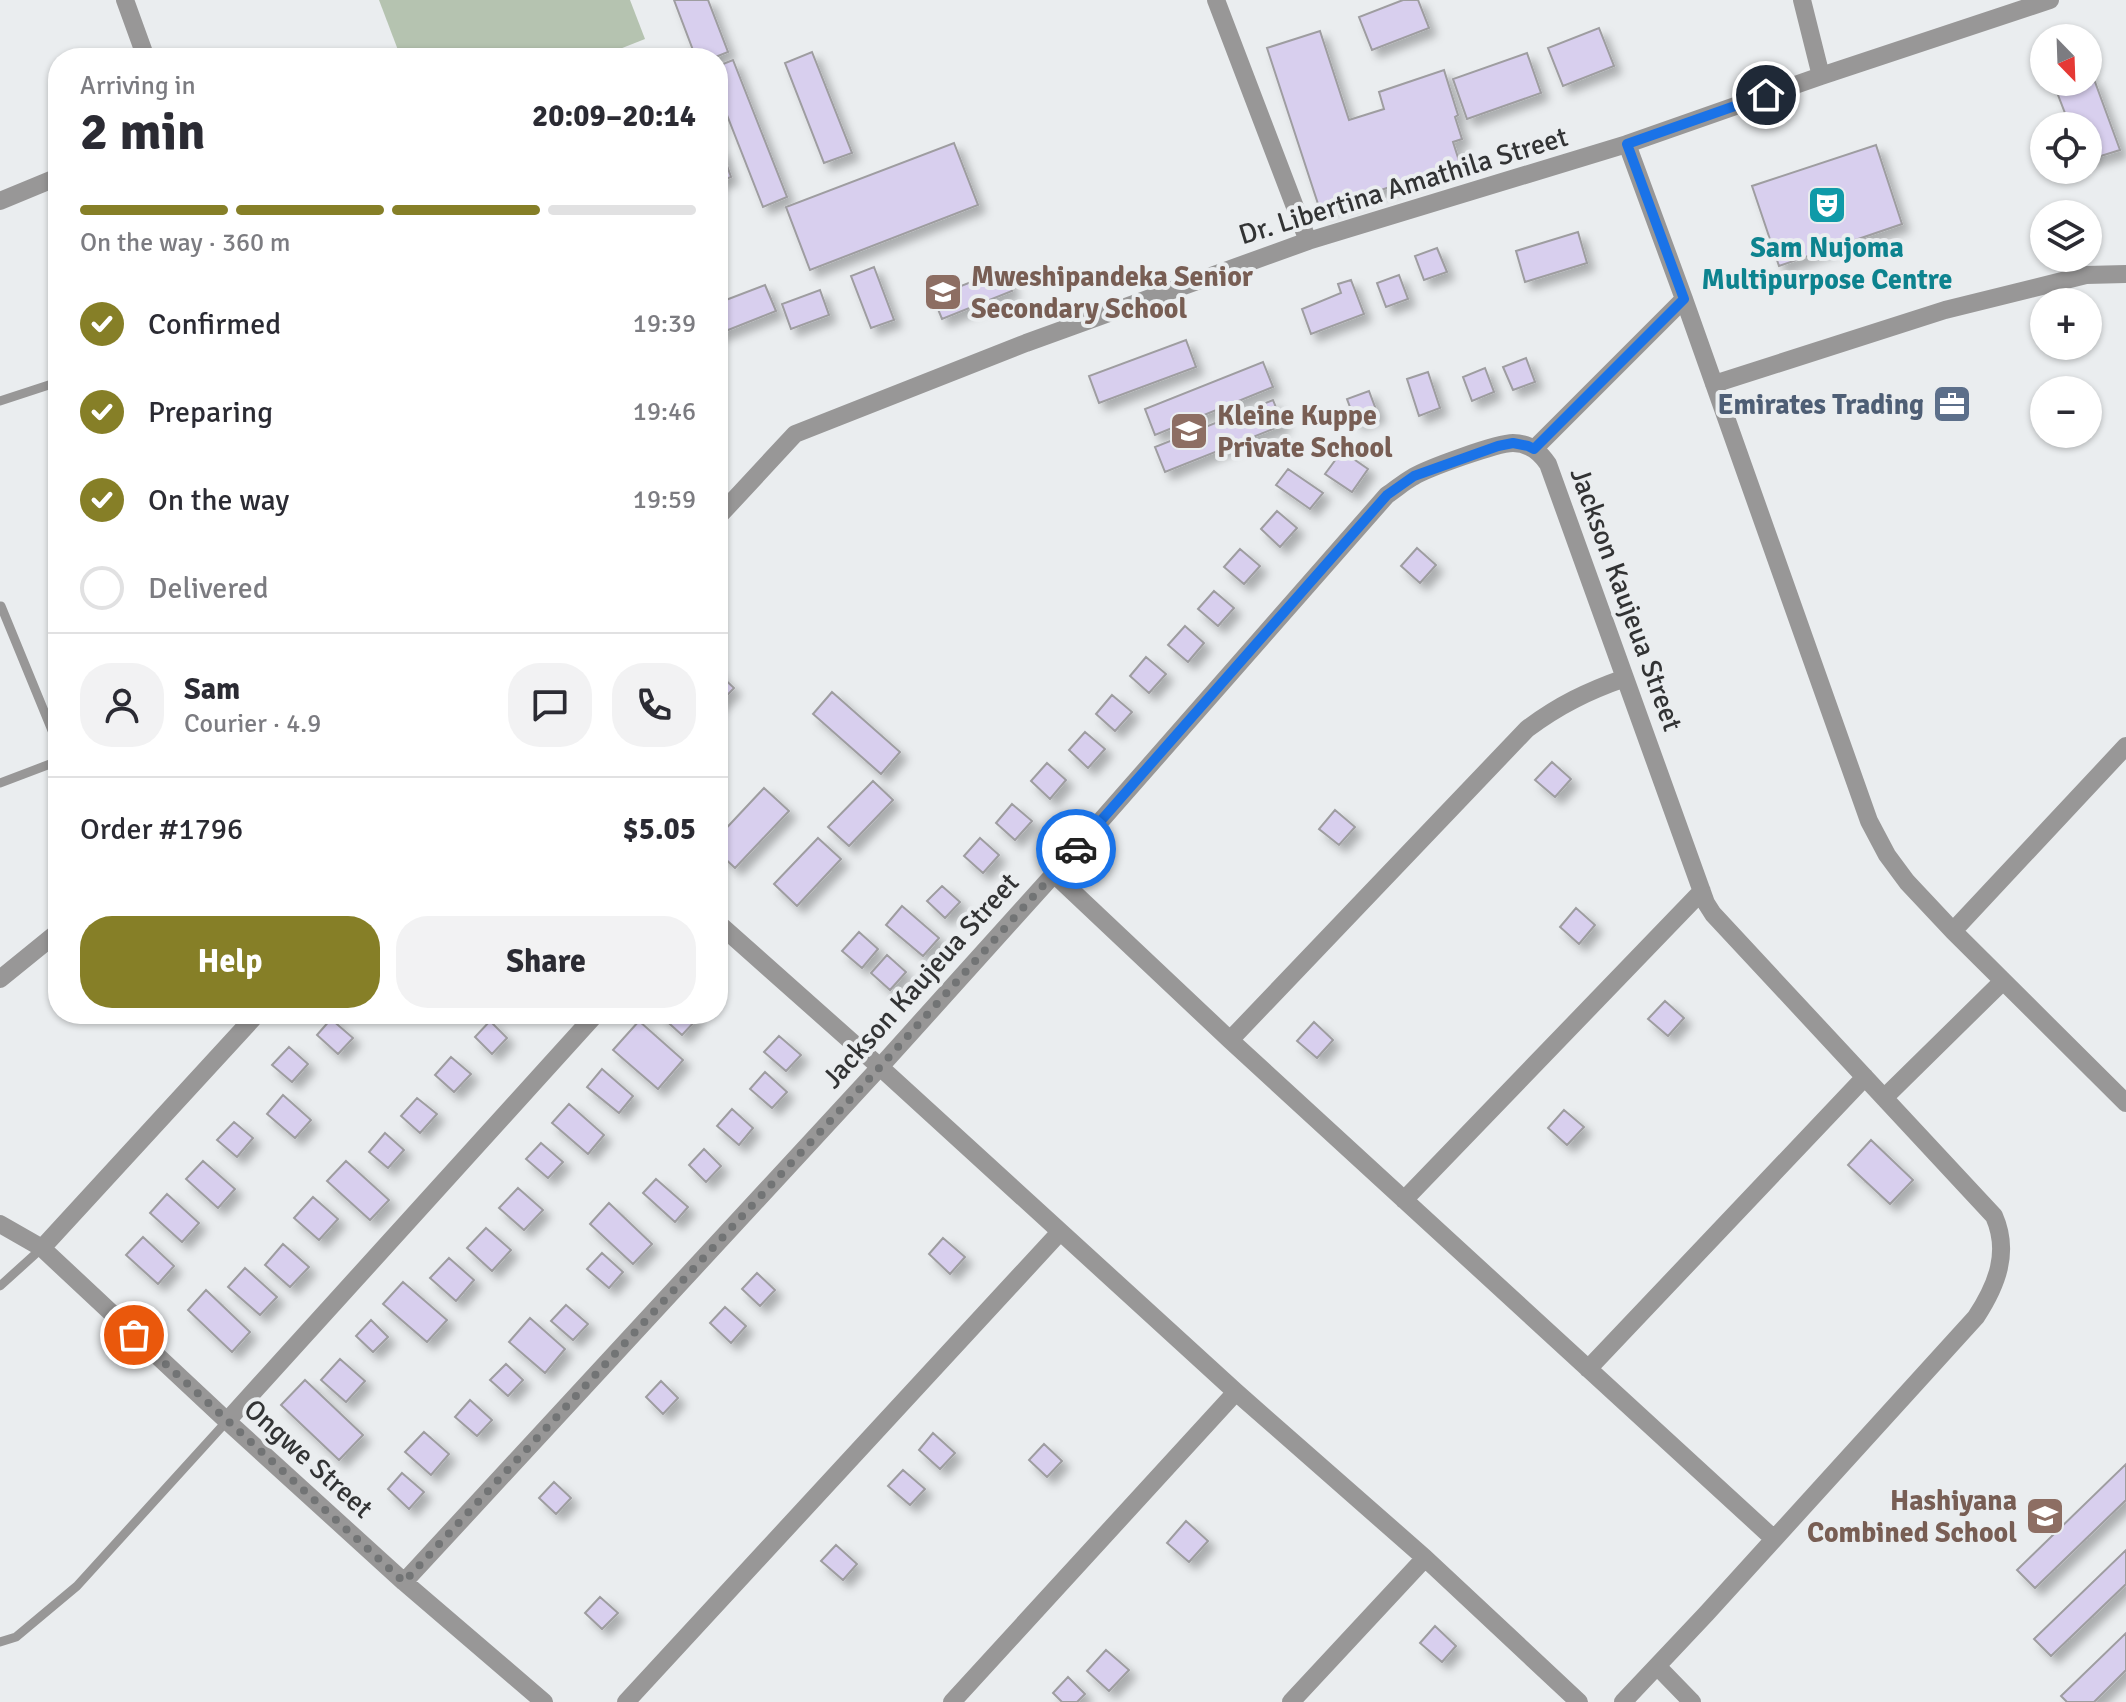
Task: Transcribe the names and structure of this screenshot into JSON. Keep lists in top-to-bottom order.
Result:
{
  "streets": {
    "street": ["Dr. Libertina Amathila Street", "Jackson Kaujeua Street", "Ongwe Street"]
  },
  "crossings": [
    ["Jackson Kaujeua Street", "Ongwe Street"]
  ],
  "places": {
    "theatre": ["Sam Nujoma Multipurpose Centre"],
    "school or university": ["Mweshipandeka Senior Secondary School", "Kleine Kuppe Private School", "Hashiyana Combined School"],
    "office": ["Emirates Trading"]
  },
  "north": "bottom right",
  "page": {
    "map_buttons": ["+", "−"],
    "heading": ["2 min", "Arriving in", "20:09–20:14"],
    "panel": [
      "Sam",
      "Courier · 4.9",
      "Order #1796",
      "$5.05"
    ],
    "bar": "On the way · 360 m",
    "list": [
      ["Confirmed", "19:39"],
      ["Preparing", "19:46"],
      ["On the way", "19:59"],
      "Delivered"
    ],
    "buttons": ["Help", "Share"]
  }
}
